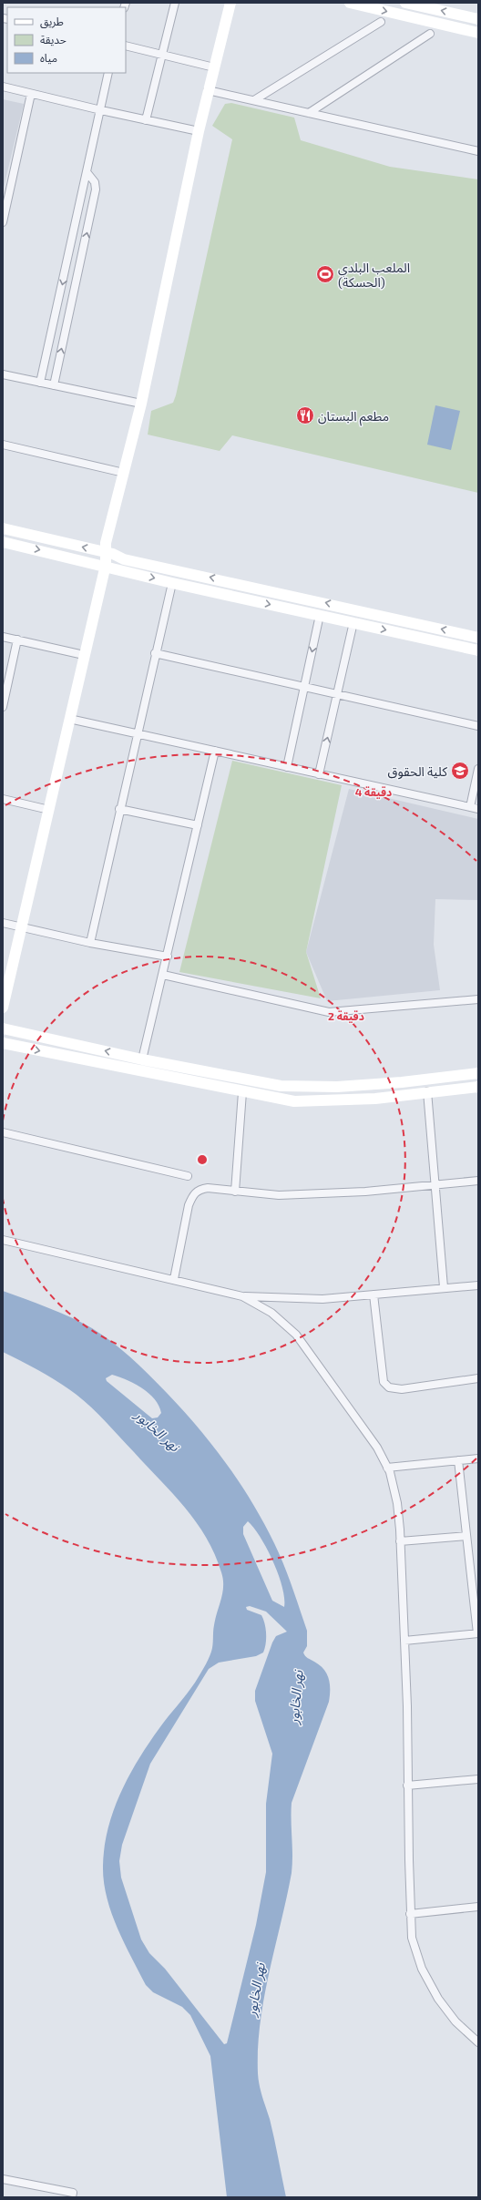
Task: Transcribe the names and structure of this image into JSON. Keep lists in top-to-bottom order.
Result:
{
  "water": ["نهر الخابور"],
  "places": {
    "sports": ["الملعب البلدي (الحسكة)"],
    "restaurant": ["مطعم البستان"],
    "school or university": ["كلية الحقوق"]
  },
  "legend": ["طريق", "حديقة", "مياه"],
  "rings": ["4 دقيقة", "2 دقيقة"]
}
